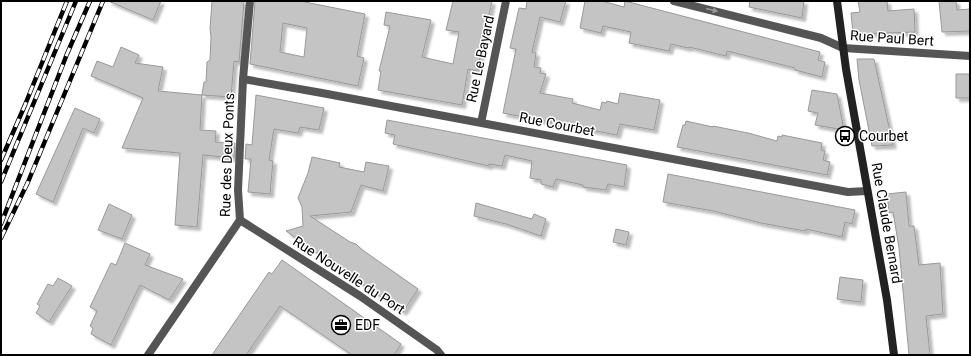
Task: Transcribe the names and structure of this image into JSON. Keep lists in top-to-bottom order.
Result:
{
  "streets": {
    "main road": ["Rue Claude Bernard"],
    "street": [
      "Rue Paul Bert",
      "Rue Le Bayard",
      "Rue Courbet",
      "Rue des Deux Ponts",
      "Rue Nouvelle du Port"
    ]
  },
  "crossings": [
    ["Rue Paul Bert", "Rue Claude Bernard"],
    ["Rue Le Bayard", "Rue Courbet"],
    ["Rue Courbet", "Rue des Deux Ponts"],
    ["Rue Courbet", "Rue Claude Bernard"],
    ["Rue des Deux Ponts", "Rue Nouvelle du Port"]
  ],
  "one_way": ["Rue Paul Bert"],
  "places": {
    "bus stop": ["Courbet"],
    "office": ["EDF"]
  }
}
